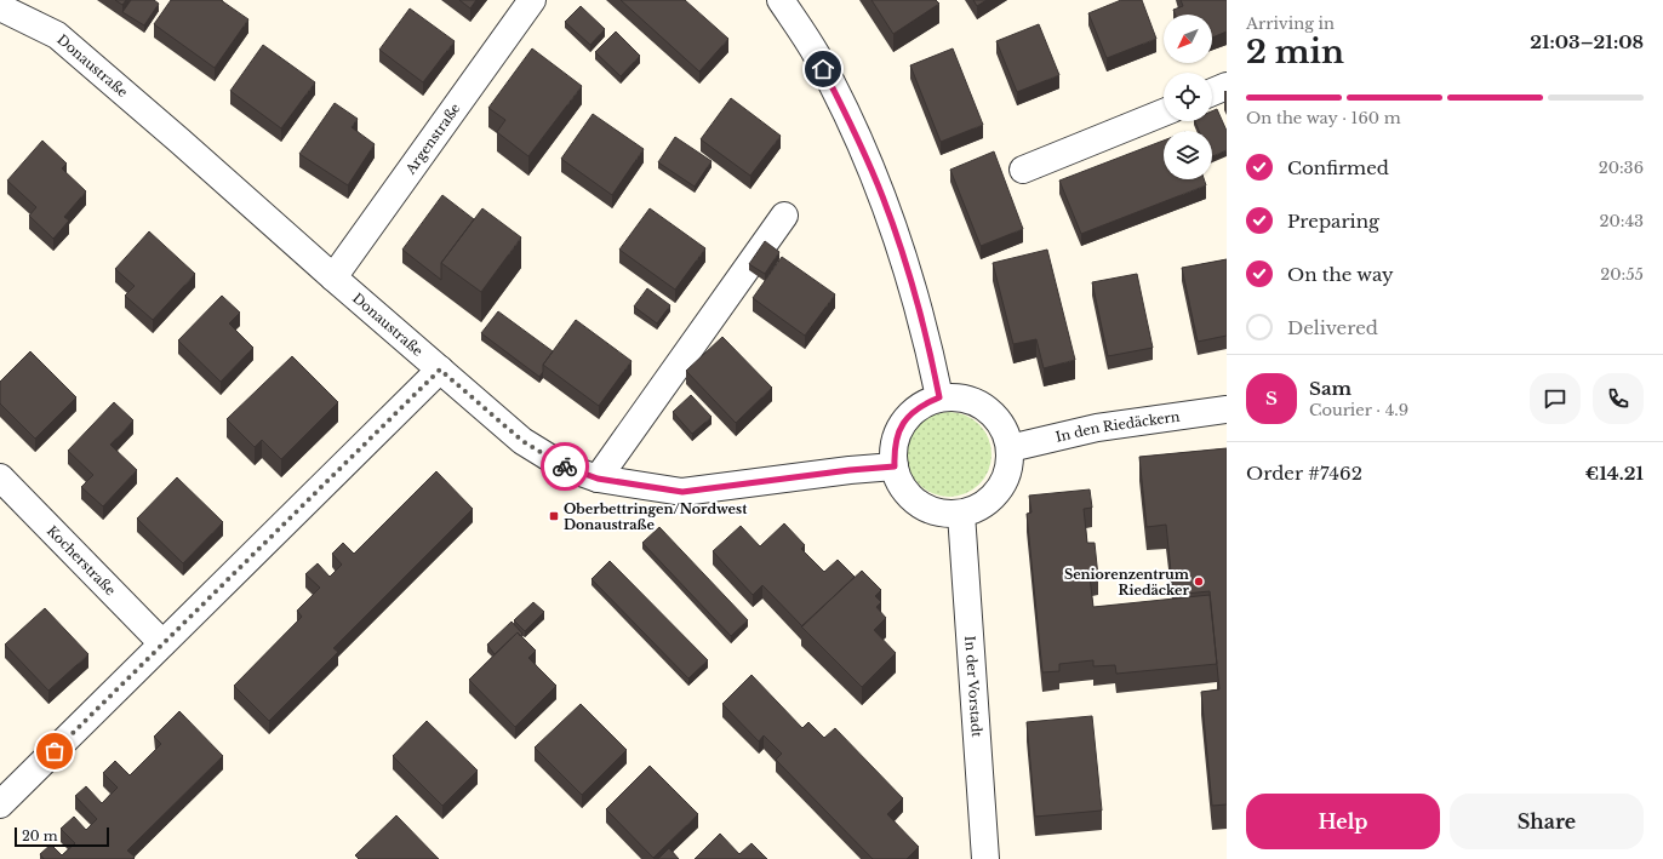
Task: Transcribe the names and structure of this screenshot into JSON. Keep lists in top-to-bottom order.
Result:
{
  "streets": {
    "street": [
      "Donaustraße",
      "Argenstraße",
      "In den Riedäckern",
      "Kocherstraße",
      "In der Vorstadt"
    ]
  },
  "crossings": [
    ["Donaustraße", "Argenstraße"],
    ["Donaustraße", "In den Riedäckern"],
    ["Donaustraße", "In der Vorstadt"],
    ["In den Riedäckern", "In der Vorstadt"]
  ],
  "places": {
    "transit": ["Oberbettringen/Nordwest Donaustraße"],
    "other": ["Seniorenzentrum Riedäcker"]
  },
  "scale_bar": "20 m",
  "north": "bottom left",
  "page": {
    "heading": ["2 min", "Arriving in", "21:03–21:08"],
    "panel": [
      "Sam",
      "Courier · 4.9",
      "Order #7462",
      "€14.21"
    ],
    "bar": "On the way · 160 m",
    "list": [
      ["Confirmed", "20:36"],
      ["Preparing", "20:43"],
      ["On the way", "20:55"],
      "Delivered"
    ],
    "round": "S",
    "buttons": ["Help", "Share"],
    "scale": "20 m"
  }
}
